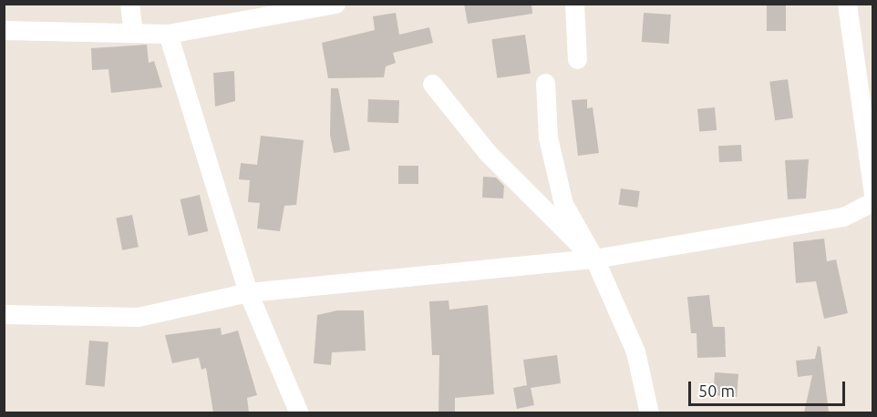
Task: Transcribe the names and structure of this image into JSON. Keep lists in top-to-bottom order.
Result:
{
  "scale_bar": "50 m"
}
